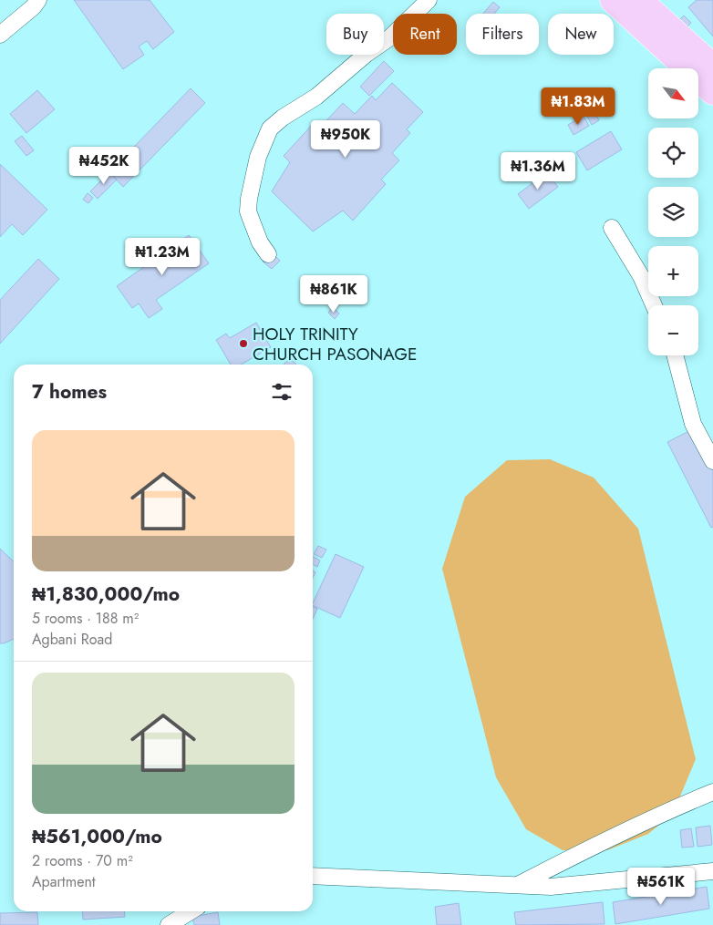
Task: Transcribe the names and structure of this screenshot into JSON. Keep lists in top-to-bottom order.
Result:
{
  "places": ["HOLY TRINITY CHURCH PASONAGE"],
  "north": "bottom right",
  "page": {
    "chip": [
      "Buy",
      "Rent",
      "Filters",
      "New"
    ],
    "map_buttons": ["+", "−"],
    "price": [
      "₦1.83M",
      "₦950K",
      "₦452K",
      "₦1.36M",
      "₦1.23M",
      "₦861K",
      "₦561K"
    ],
    "heading": "7 homes",
    "list": [
      {
        "name": "₦1,830,000/mo",
        "note": "5 rooms · 188 m² · Agbani Road"
      },
      {
        "name": "₦561,000/mo",
        "note": "2 rooms · 70 m² · Apartment"
      }
    ]
  }
}
